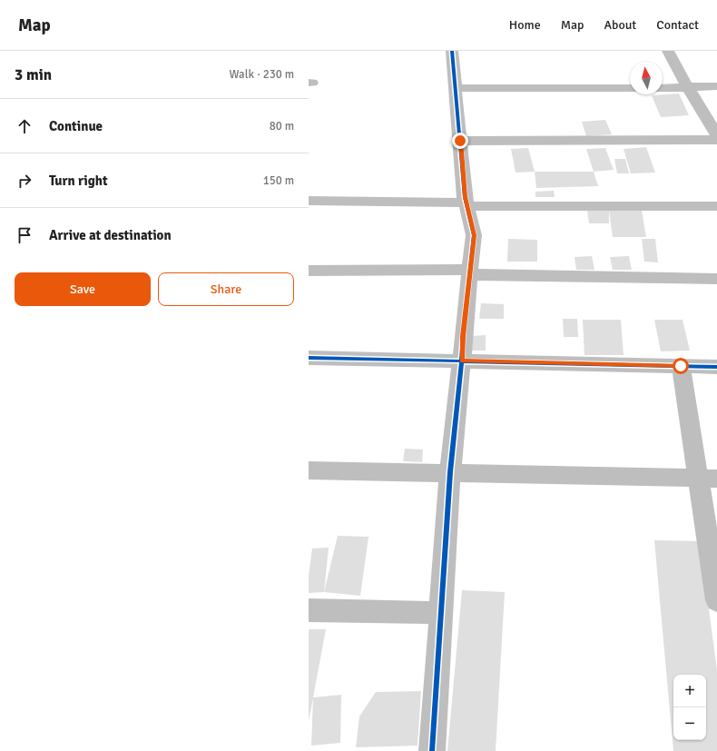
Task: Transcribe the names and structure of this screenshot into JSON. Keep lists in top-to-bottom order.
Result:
{
  "north": "top",
  "page": {
    "header": "Map",
    "nav": [
      "Home",
      "Map",
      "About",
      "Contact"
    ],
    "heading": ["3 min", "Walk · 230 m"],
    "list": [
      ["Continue", "80 m"],
      ["Turn right", "150 m"],
      "Arrive at destination"
    ],
    "buttons": ["Save", "Share"],
    "map_buttons": ["+", "−"]
  }
}
